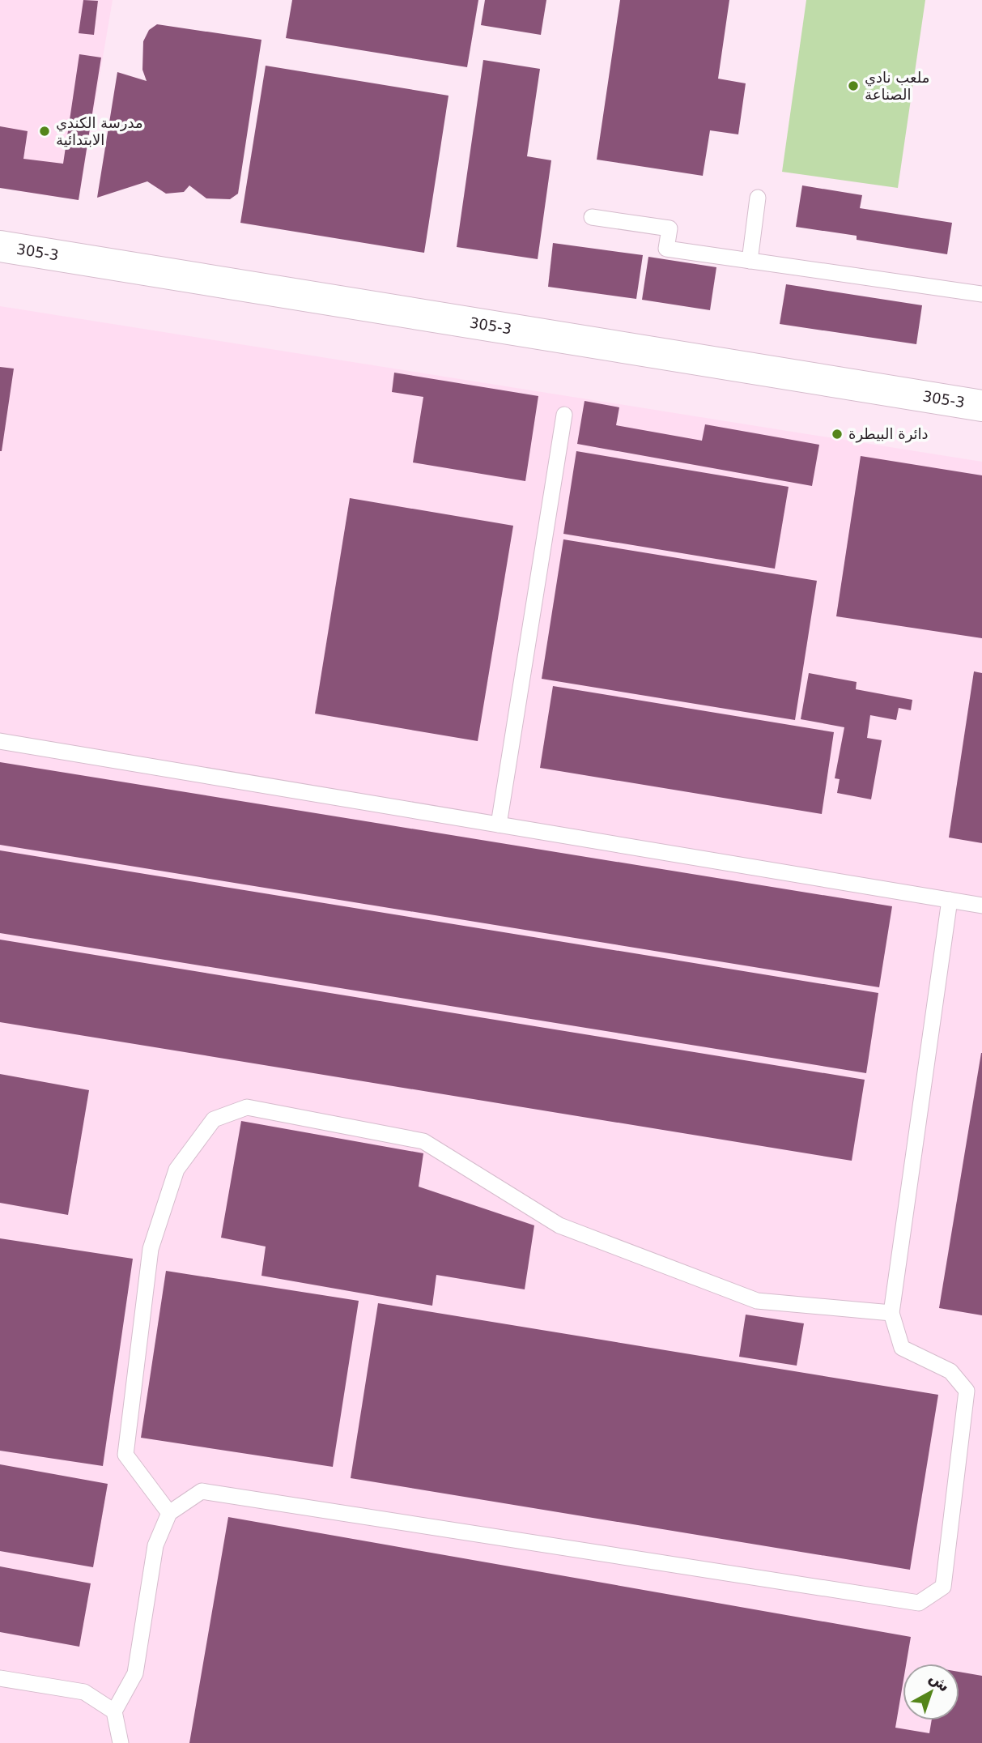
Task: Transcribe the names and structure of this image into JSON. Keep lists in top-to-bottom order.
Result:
{
  "streets": {
    "street": ["305-3"]
  },
  "places": ["ملعب نادي الصناعة", "مدرسة الكندي الابتدائية", "دائرة البيطرة"],
  "north": "top right"
}
